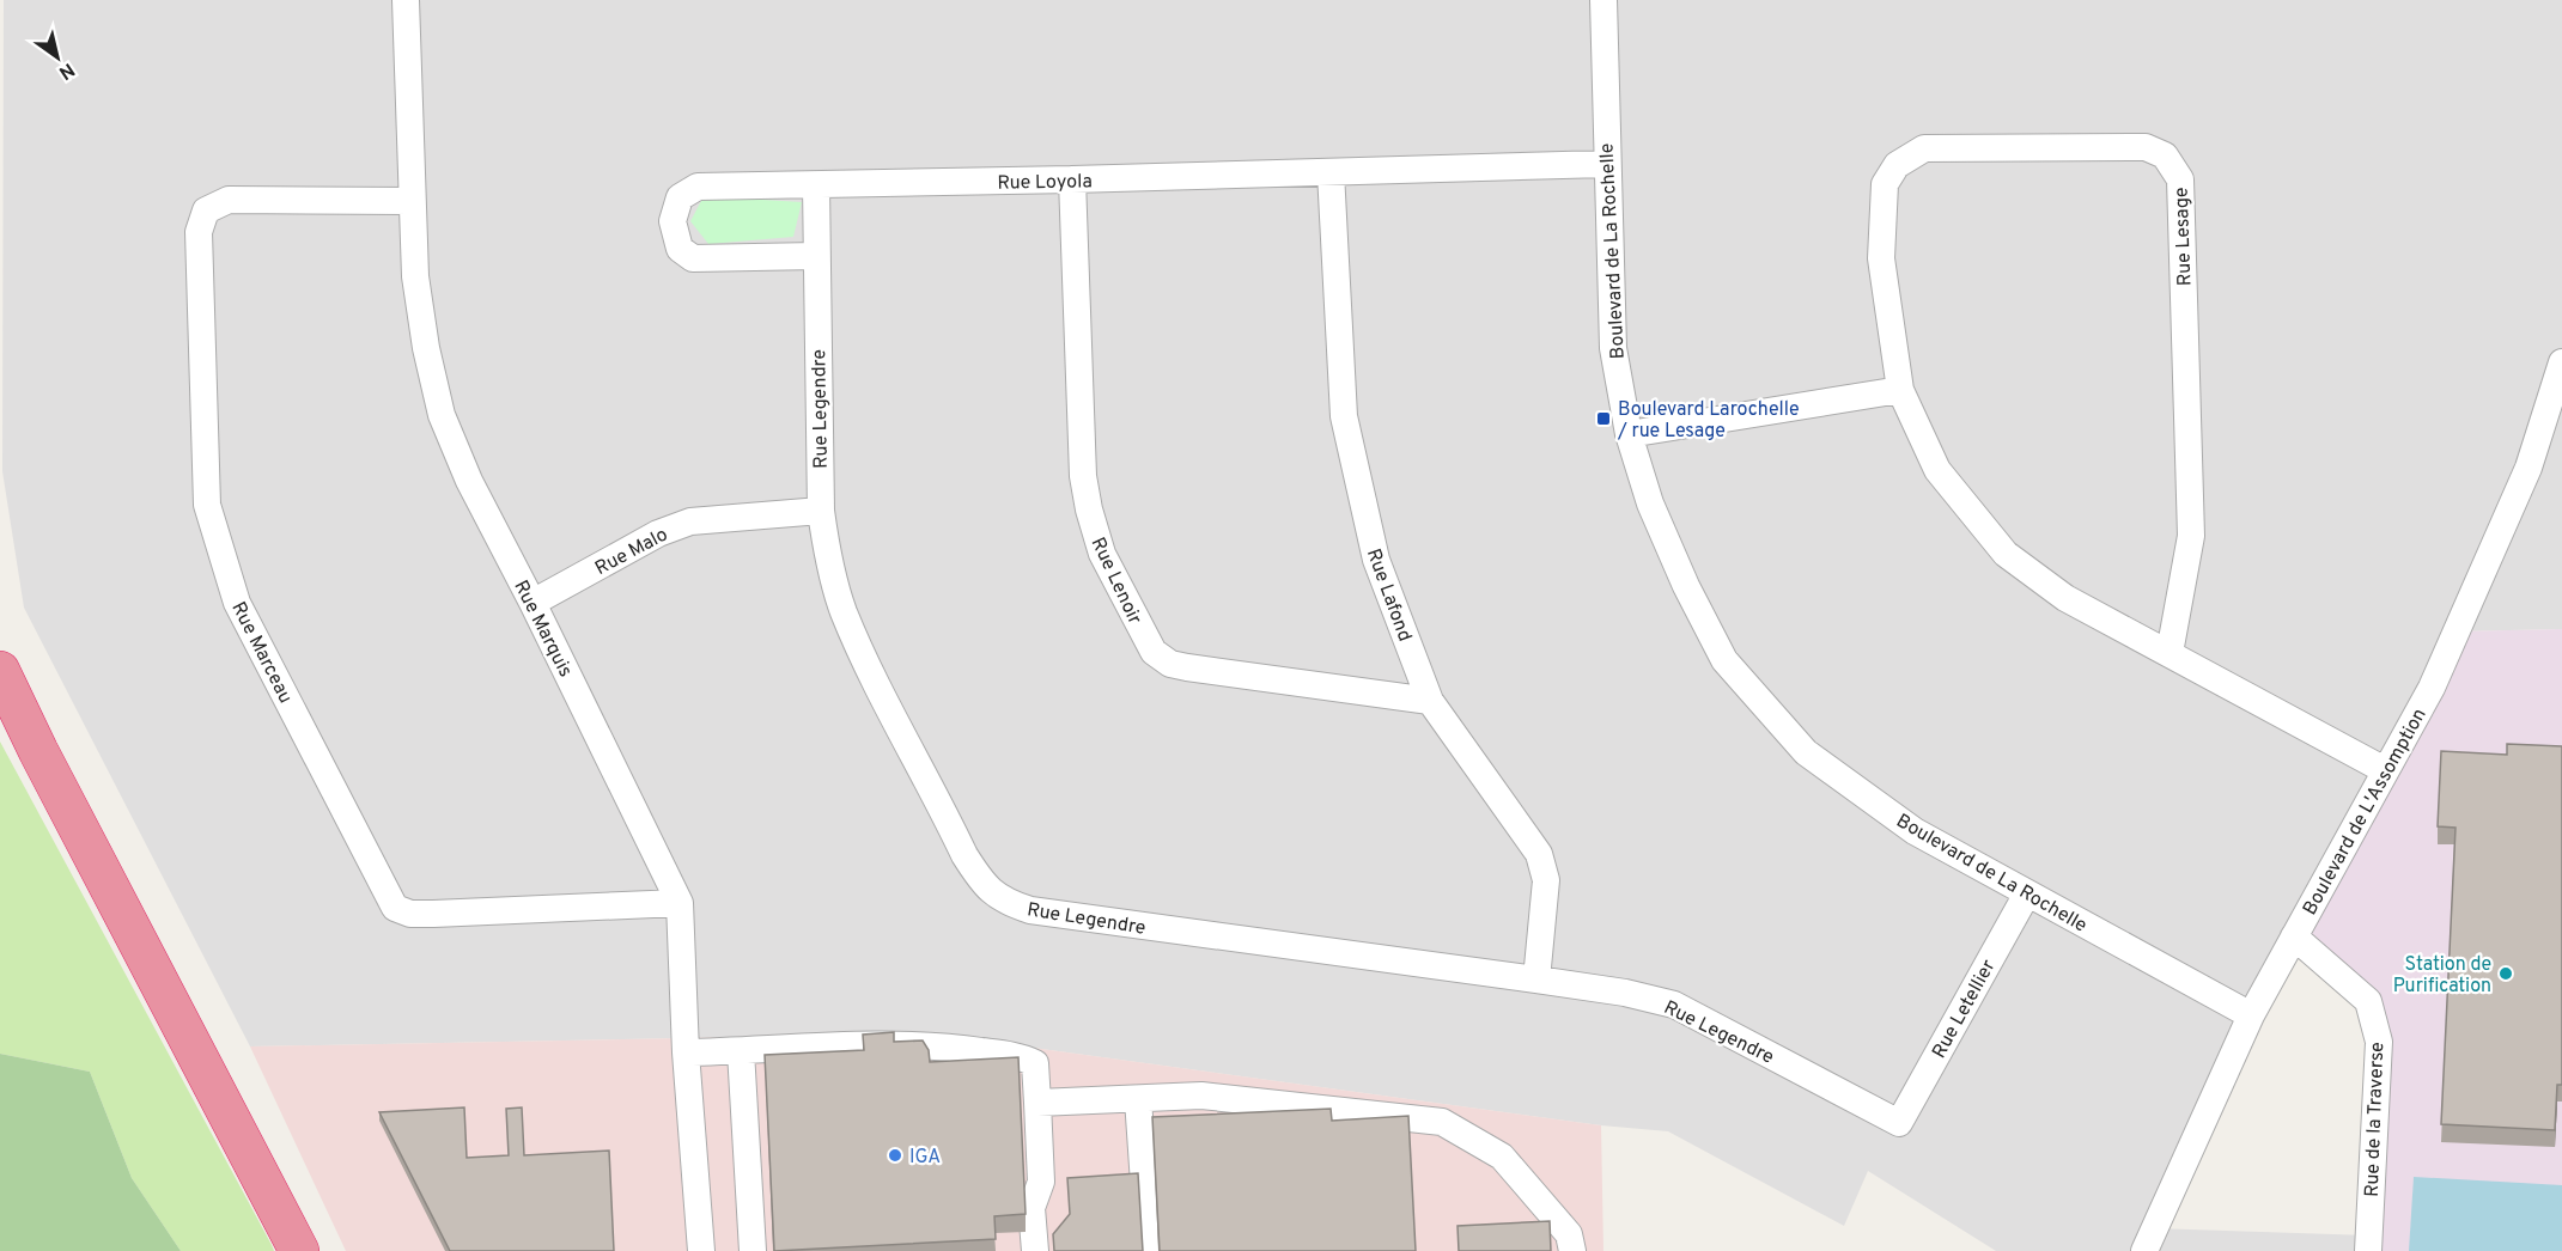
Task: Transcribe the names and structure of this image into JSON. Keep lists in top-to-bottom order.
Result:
{
  "streets": {
    "street": [
      "Rue Loyola",
      "Rue Lesage",
      "Boulevard de La Rochelle",
      "Rue Legendre",
      "Rue Malo",
      "Rue Lenoir",
      "Rue Lafond",
      "Rue Marquis",
      "Rue Marceau",
      "Boulevard de L'Assomption",
      "Rue Letellier",
      "Rue de la Traverse"
    ]
  },
  "crossings": [
    ["Rue Loyola", "Boulevard de La Rochelle"],
    ["Rue Loyola", "Rue Legendre"],
    ["Rue Loyola", "Rue Lenoir"],
    ["Rue Loyola", "Rue Lafond"],
    ["Rue Lesage", "Boulevard de L'Assomption"],
    ["Boulevard de La Rochelle", "Boulevard de L'Assomption"],
    ["Boulevard de La Rochelle", "Rue Letellier"],
    ["Rue Legendre", "Rue Malo"],
    ["Rue Legendre", "Rue Lafond"],
    ["Rue Legendre", "Rue Letellier"],
    ["Rue Malo", "Rue Marquis"],
    ["Rue Lenoir", "Rue Lafond"],
    ["Rue Marquis", "Rue Marceau"],
    ["Boulevard de L'Assomption", "Rue de la Traverse"]
  ],
  "places": {
    "transit": ["Boulevard Larochelle / rue Lesage"],
    "other": ["Station de Purification", "IGA"]
  },
  "north": "bottom right"
}
